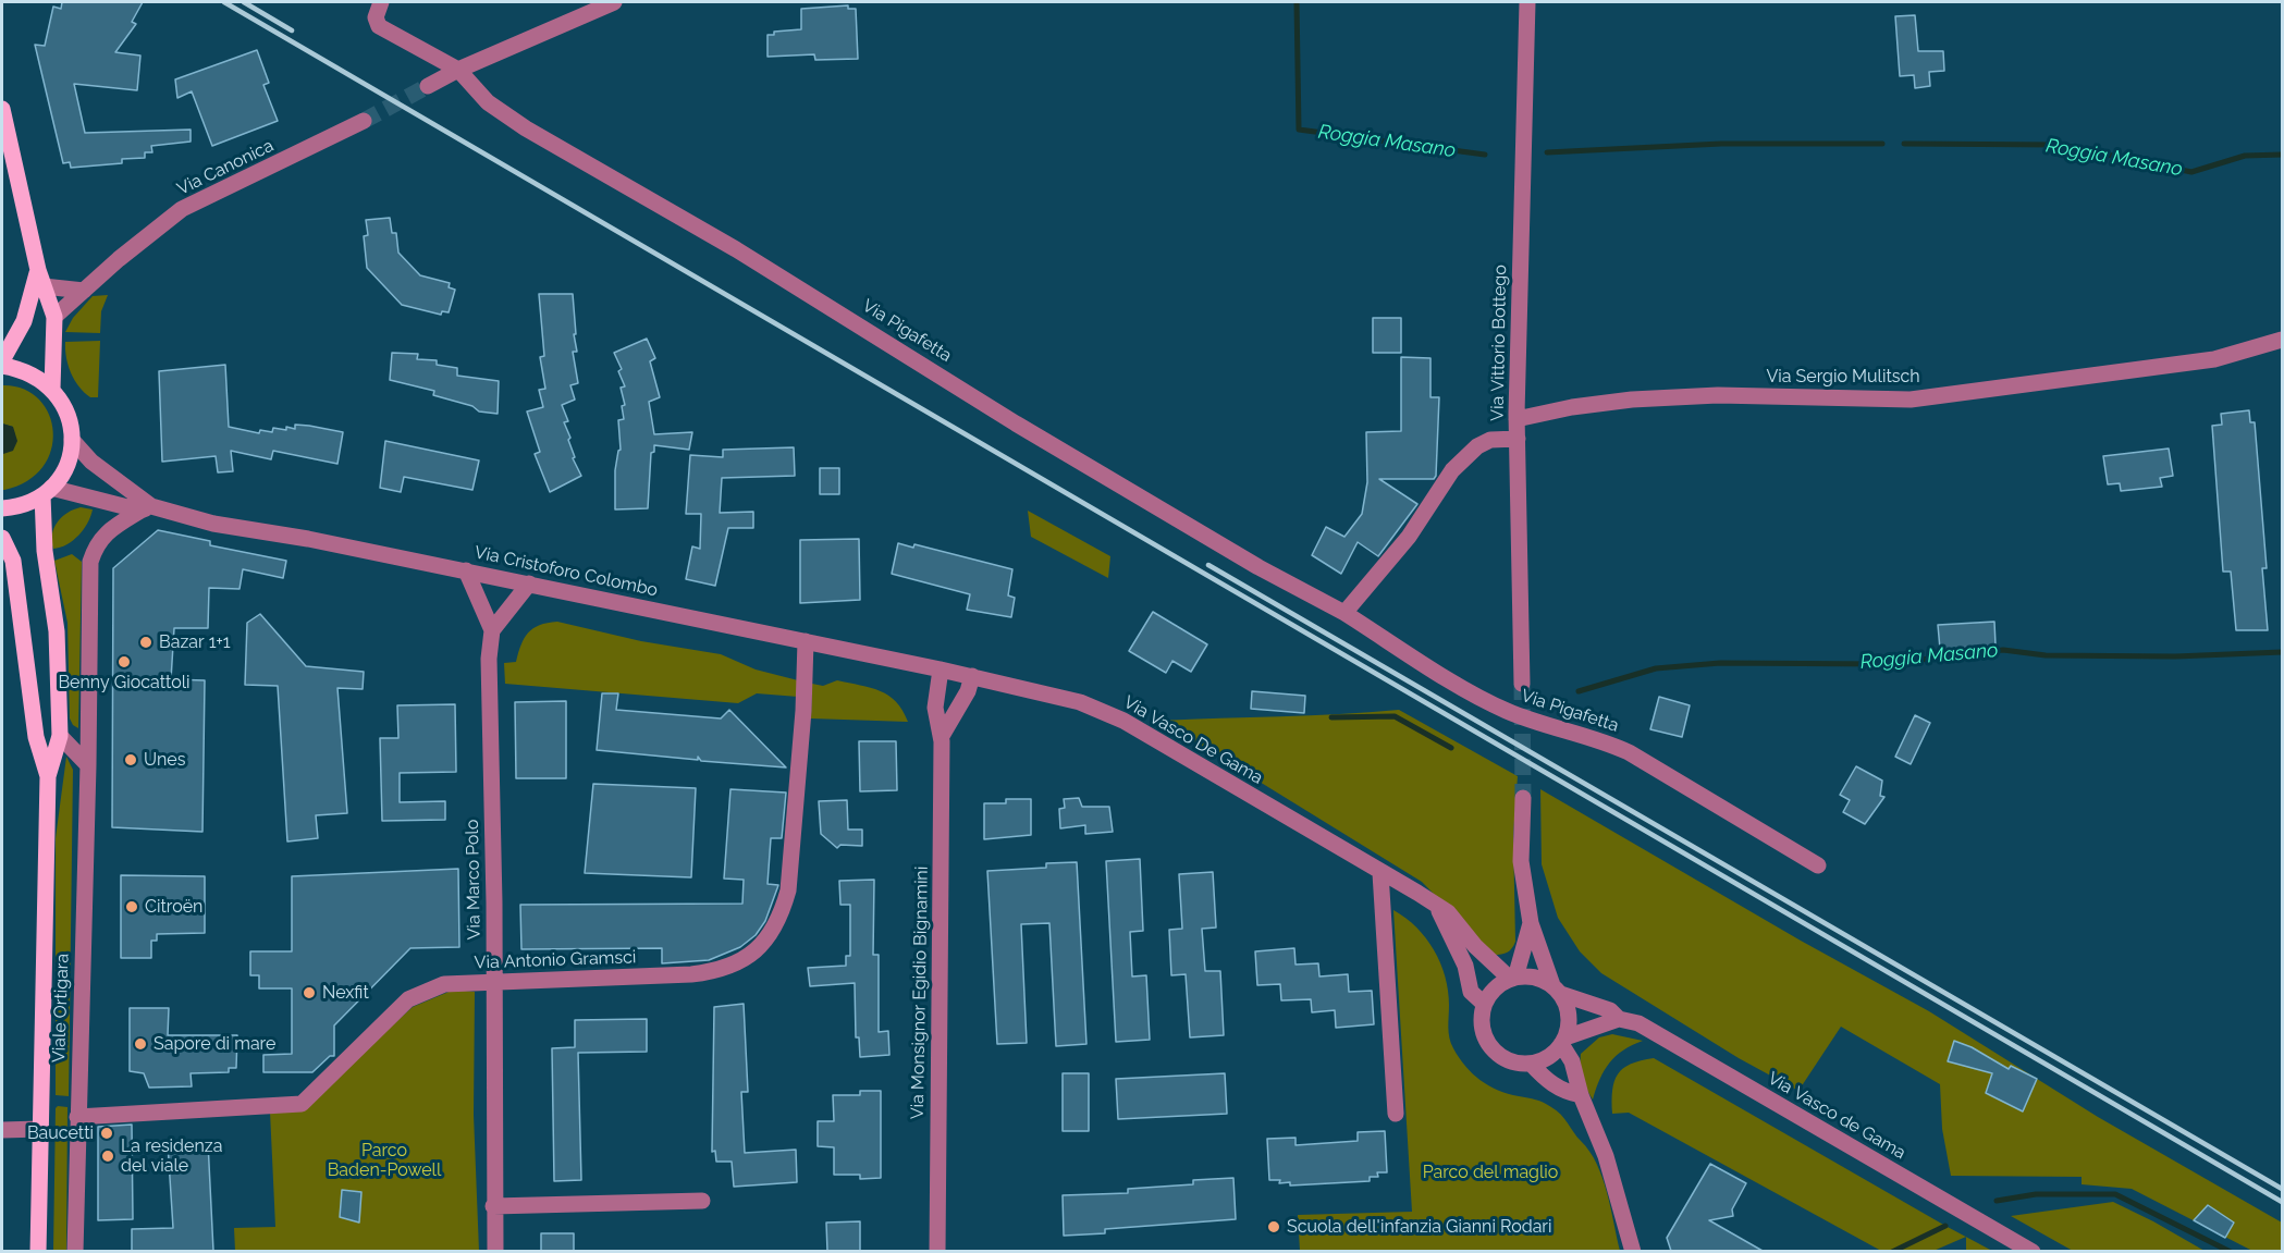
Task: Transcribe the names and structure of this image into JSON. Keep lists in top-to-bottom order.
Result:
{
  "streets": {
    "main road": ["Viale Ortigara"],
    "street": [
      "Via Canonica",
      "Via Pigafetta",
      "Via Vittorio Bottego",
      "Via Sergio Mulitsch",
      "Via Cristoforo Colombo",
      "Via Vasco De Gama",
      "Via Marco Polo",
      "Via Antonio Gramsci",
      "Via Monsignor Egidio Bignamini",
      "Via Vasco de Gama"
    ]
  },
  "crossings": [
    ["Via Vittorio Bottego", "Via Sergio Mulitsch"],
    ["Via Cristoforo Colombo", "Via Vasco De Gama"],
    ["Via Cristoforo Colombo", "Via Marco Polo"],
    ["Via Cristoforo Colombo", "Via Antonio Gramsci"],
    ["Via Cristoforo Colombo", "Via Monsignor Egidio Bignamini"],
    ["Via Cristoforo Colombo", "Viale Ortigara"],
    ["Via Vasco De Gama", "Via Monsignor Egidio Bignamini"],
    ["Via Vasco De Gama", "Via Vasco de Gama"],
    ["Via Marco Polo", "Via Antonio Gramsci"],
    ["Via Antonio Gramsci", "Viale Ortigara"]
  ],
  "water": ["Roggia Masano"],
  "parks": ["Parco Baden-Powell", "Parco del maglio"],
  "places": [
    "Bazar 1+1",
    "Benny Giocattoli",
    "Unes",
    "Citroën",
    "Nexfit",
    "Sapore di mare",
    "Baucetti",
    "La residenza del viale",
    "Scuola dell'infanzia Gianni Rodari"
  ]
}
